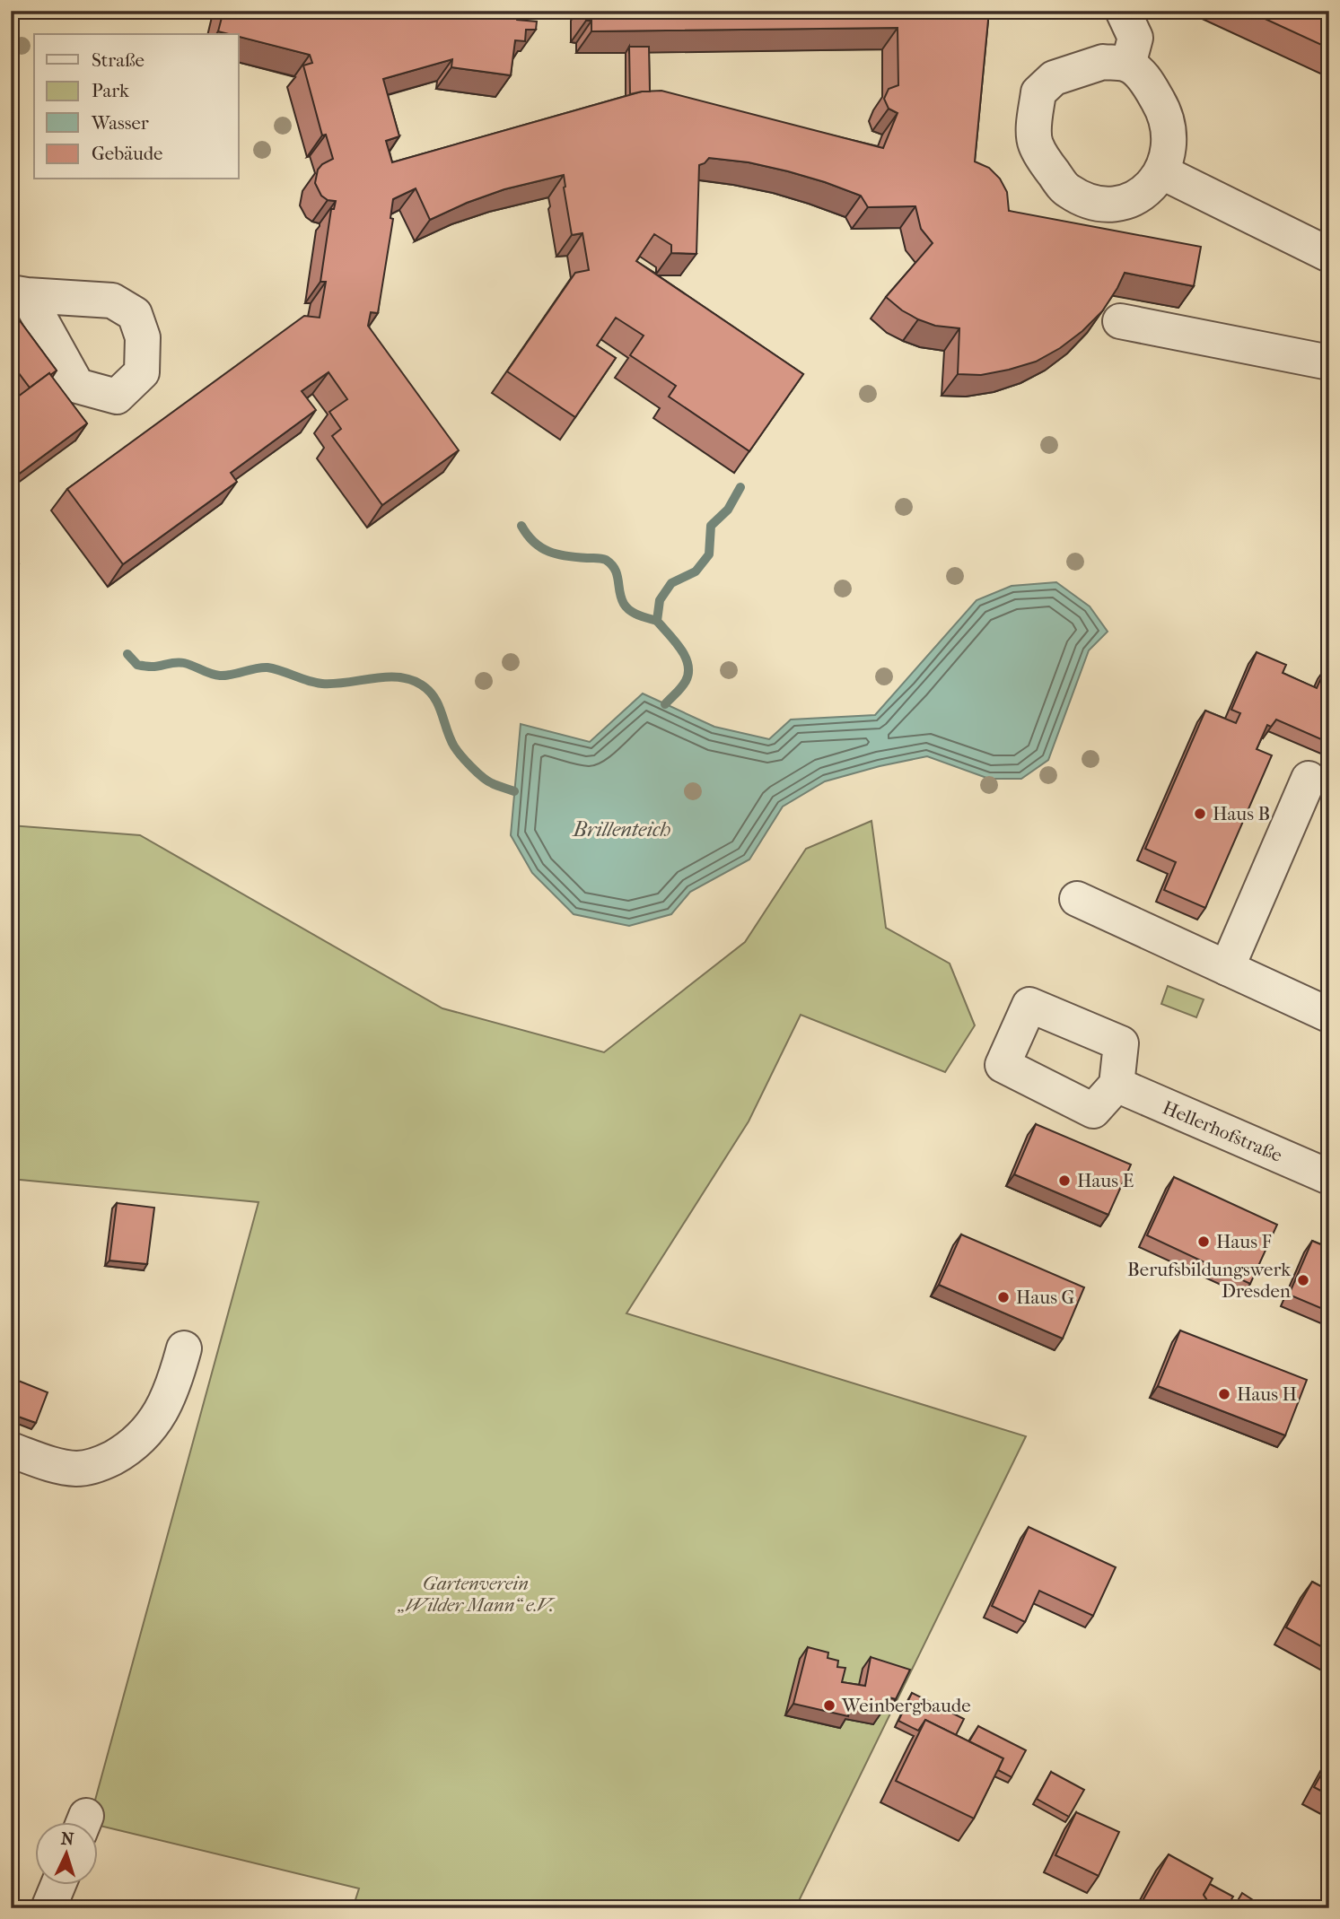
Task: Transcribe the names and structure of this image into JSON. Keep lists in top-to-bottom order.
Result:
{
  "streets": {
    "street": ["Hellerhofstraße"]
  },
  "water": ["Brillenteich"],
  "parks": ["Gartenverein „Wilder Mann“ e.V."],
  "places": [
    "Haus B",
    "Haus E",
    "Haus F",
    "Berufsbildungswerk Dresden",
    "Haus G",
    "Haus H",
    "Weinbergbaude"
  ],
  "legend": [
    "Straße",
    "Park",
    "Wasser",
    "Gebäude"
  ],
  "north": "top"
}
